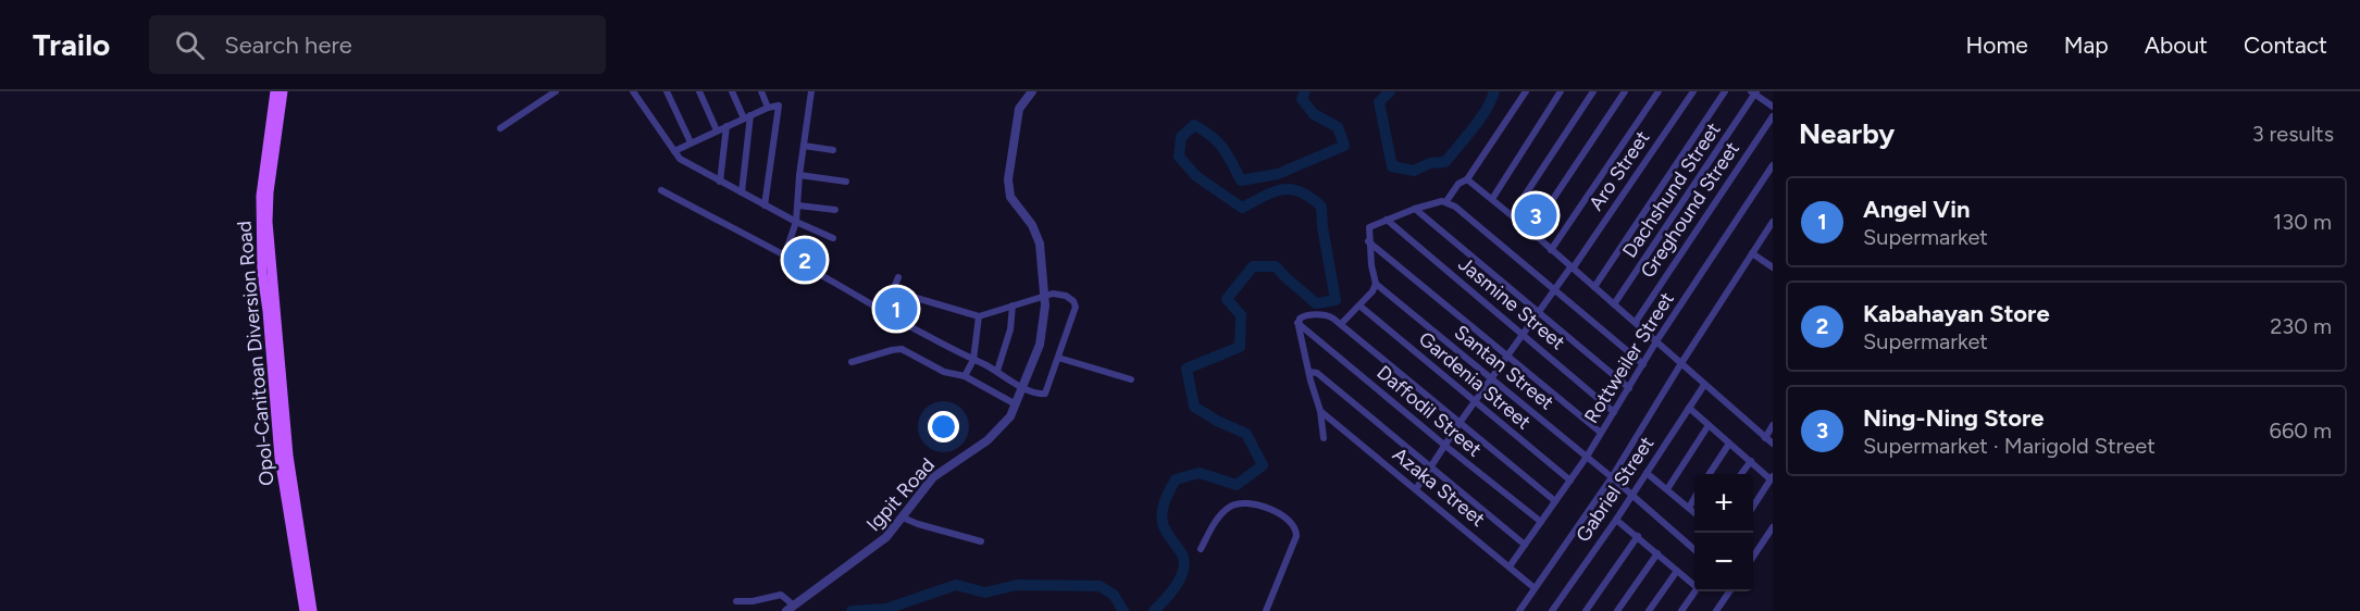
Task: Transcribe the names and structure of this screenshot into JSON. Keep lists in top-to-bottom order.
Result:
{
  "streets": {
    "main road": ["Opol-Canitoan Diversion Road"],
    "street": [
      "Aro Street",
      "Dachshund Street",
      "Greghound Street",
      "Jasmine Street",
      "Rottweiler Street",
      "Santan Street",
      "Gardenia Street",
      "Daffodil Street",
      "Azaka Street",
      "Gabriel Street",
      "Igpit Road"
    ]
  },
  "crossings": [
    ["Aro Street", "Jasmine Street"],
    ["Aro Street", "Santan Street"],
    ["Aro Street", "Gardenia Street"],
    ["Aro Street", "Daffodil Street"],
    ["Aro Street", "Azaka Street"],
    ["Jasmine Street", "Rottweiler Street"],
    ["Rottweiler Street", "Santan Street"],
    ["Rottweiler Street", "Gardenia Street"],
    ["Rottweiler Street", "Daffodil Street"],
    ["Rottweiler Street", "Azaka Street"],
    ["Santan Street", "Gabriel Street"]
  ],
  "page": {
    "header": "Trailo",
    "search": "Search here",
    "nav": [
      "Home",
      "Map",
      "About",
      "Contact"
    ],
    "heading": ["Nearby", "3 results"],
    "list": [
      {
        "mark": "1",
        "name": "Angel Vin",
        "note": "Supermarket",
        "value": "130 m"
      },
      {
        "mark": "2",
        "name": "Kabahayan Store",
        "note": "Supermarket",
        "value": "230 m"
      },
      {
        "mark": "3",
        "name": "Ning-Ning Store",
        "note": "Supermarket · Marigold Street",
        "value": "660 m"
      }
    ],
    "pins": ["3", "2", "1"],
    "map_buttons": ["+", "−"]
  }
}
